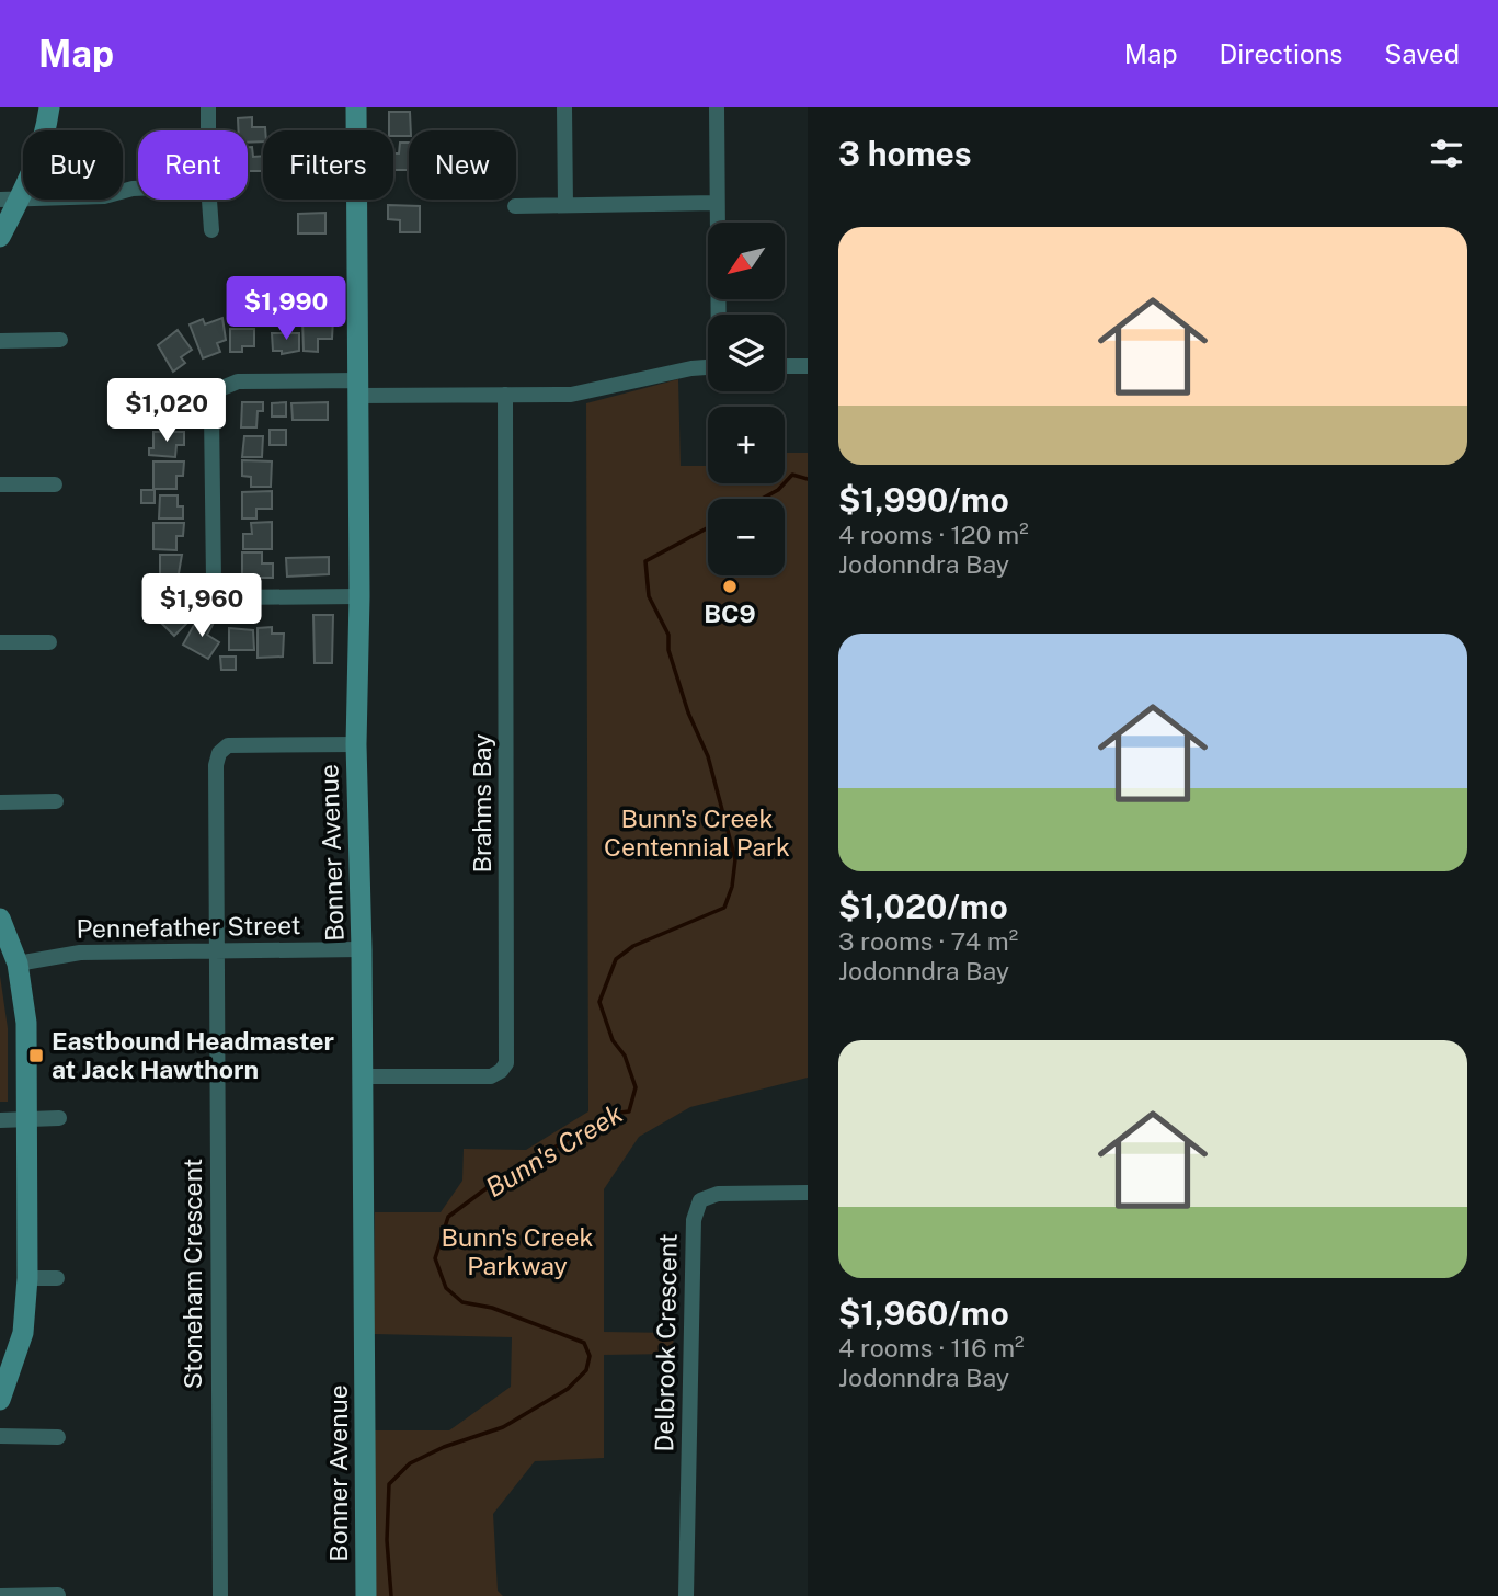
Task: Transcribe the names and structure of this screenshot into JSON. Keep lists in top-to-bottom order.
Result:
{
  "streets": {
    "street": [
      "Brahms Bay",
      "Bonner Avenue",
      "Pennefather Street",
      "Stoneham Crescent",
      "Delbrook Crescent"
    ]
  },
  "crossings": [
    ["Brahms Bay", "Bonner Avenue"],
    ["Bonner Avenue", "Pennefather Street"],
    ["Bonner Avenue", "Stoneham Crescent"],
    ["Pennefather Street", "Stoneham Crescent"]
  ],
  "water": ["Bunn's Creek"],
  "parks": ["Bunn's Creek Centennial Park", "Bunn's Creek Parkway"],
  "places": {
    "other": ["BC9"],
    "transit": ["Eastbound Headmaster at Jack Hawthorn"]
  },
  "north": "bottom left",
  "page": {
    "header": "Map",
    "nav": ["Map", "Directions", "Saved"],
    "heading": "3 homes",
    "chip": [
      "Buy",
      "Rent",
      "Filters",
      "New"
    ],
    "list": [
      {
        "name": "$1,990/mo",
        "note": "4 rooms · 120 m² · Jodonndra Bay"
      },
      {
        "name": "$1,020/mo",
        "note": "3 rooms · 74 m² · Jodonndra Bay"
      },
      {
        "name": "$1,960/mo",
        "note": "4 rooms · 116 m² · Jodonndra Bay"
      }
    ],
    "map_buttons": ["+", "−"],
    "price": ["$1,990", "$1,020", "$1,960"]
  }
}
